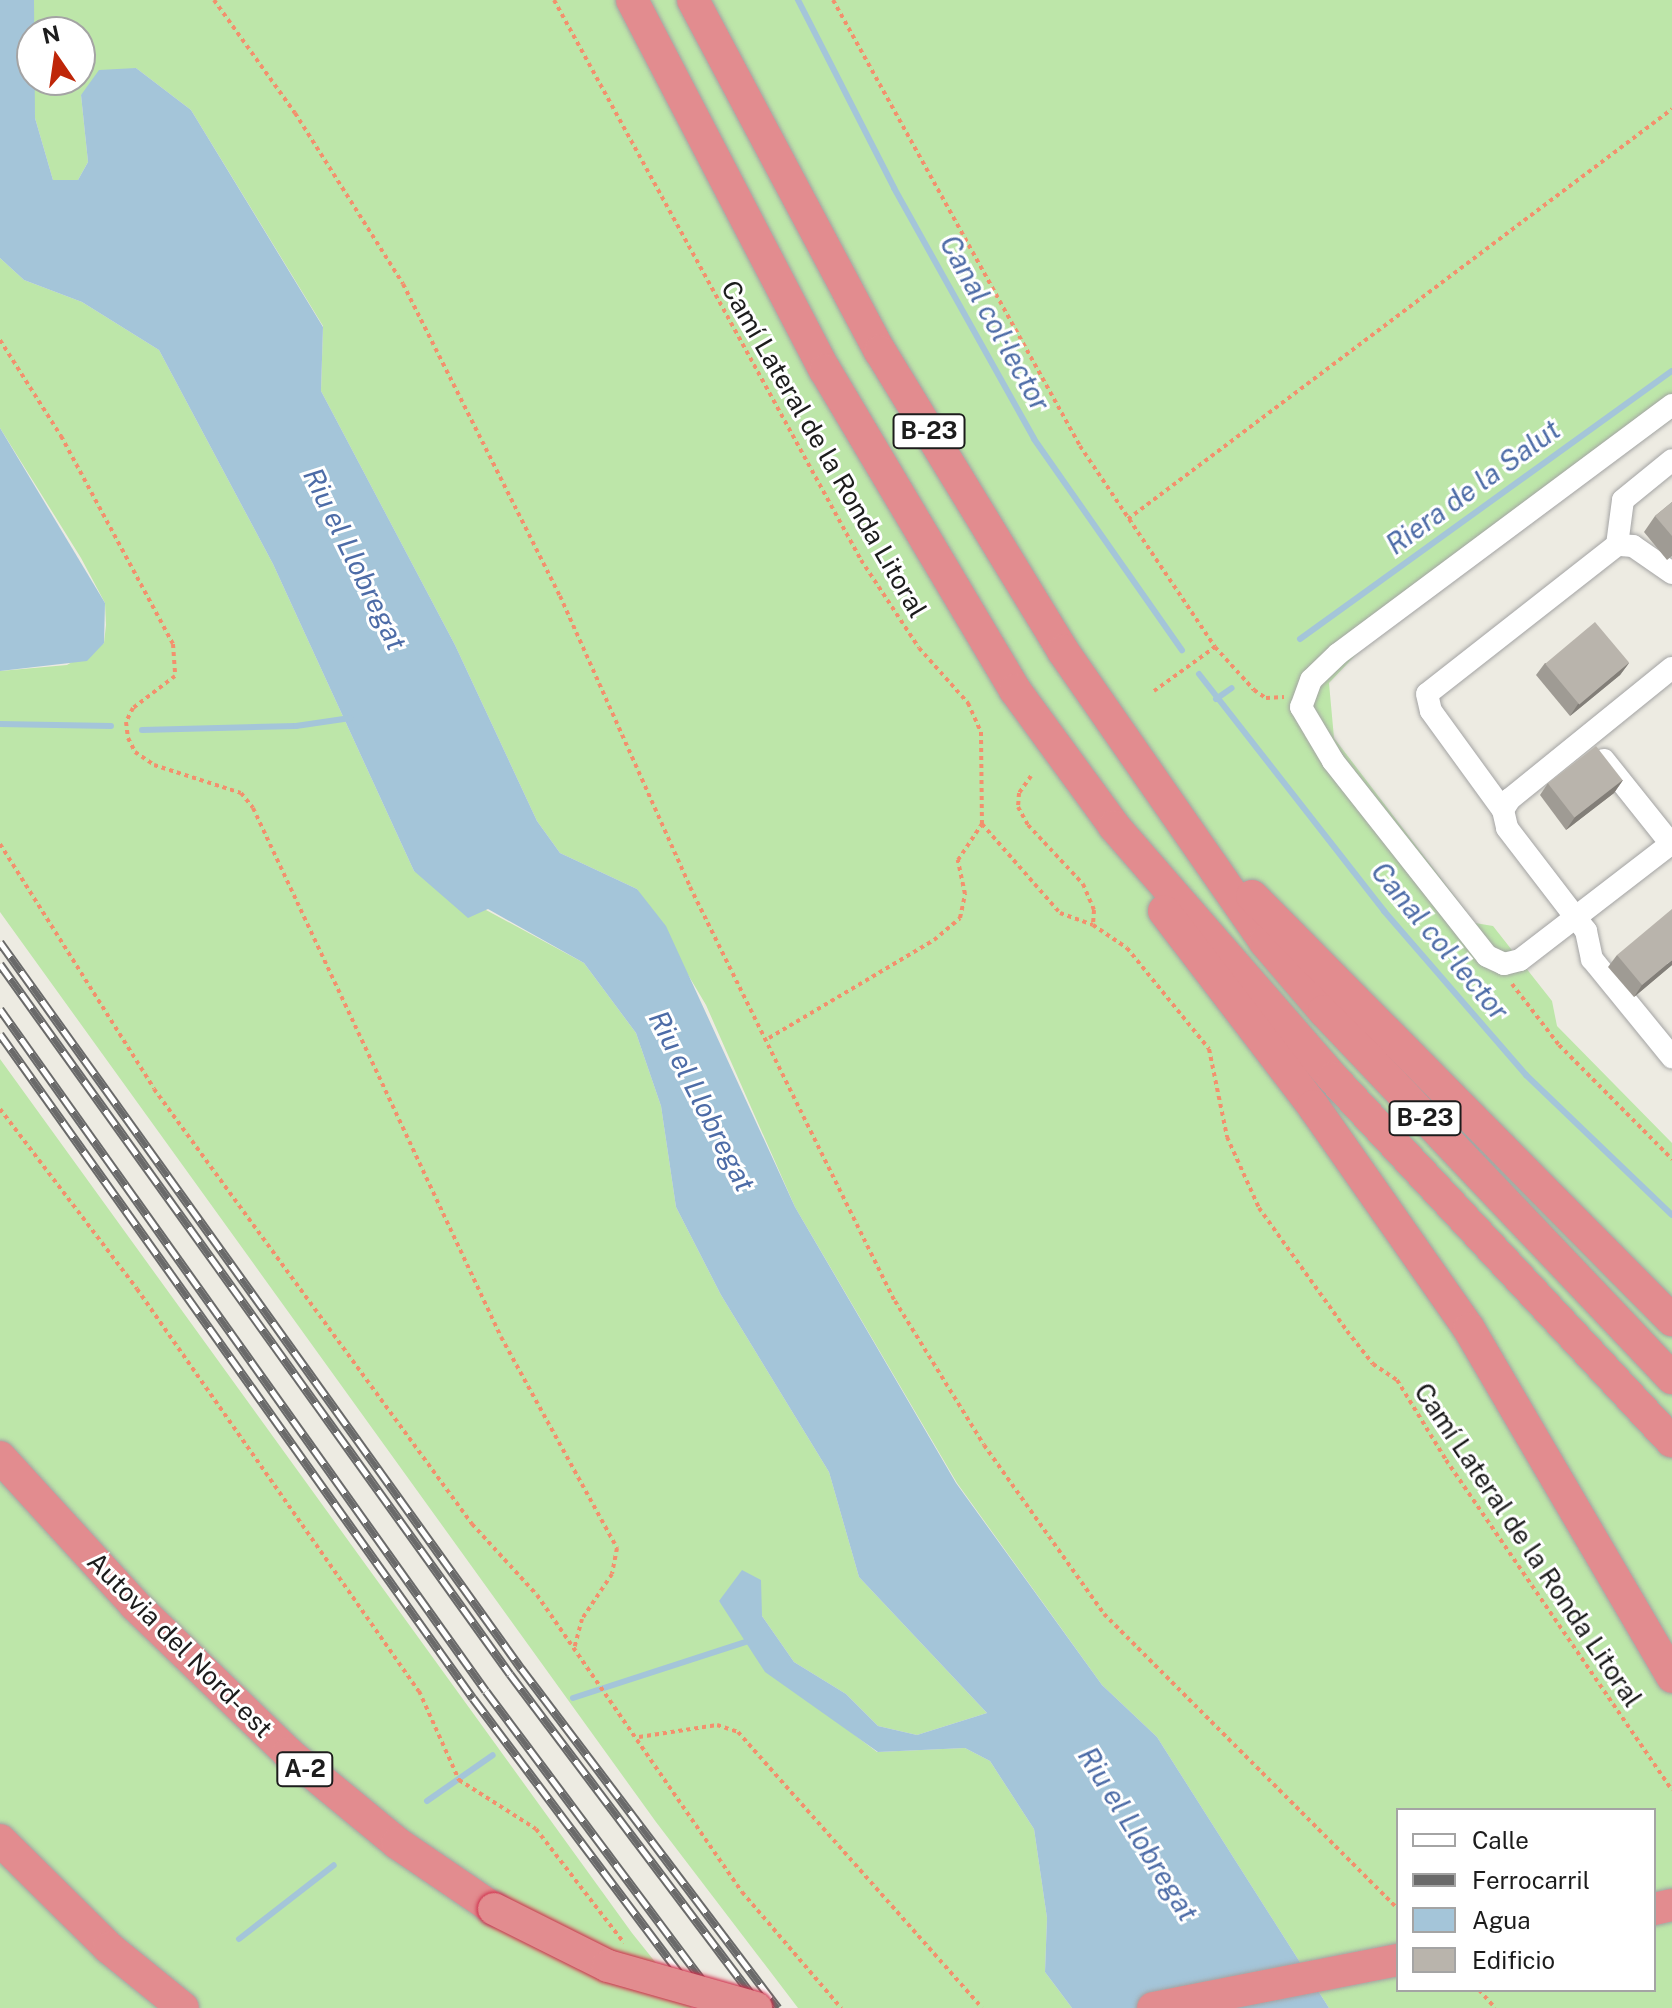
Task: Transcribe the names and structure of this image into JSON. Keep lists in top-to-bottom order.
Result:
{
  "streets": {
    "highway": ["B-23", "Autovia del Nord-est", "A-2"],
    "path": ["Camí Lateral de la Ronda Litoral"]
  },
  "water": ["Canal col·lector", "Riera de la Salut", "Riu el Llobregat"],
  "legend": [
    "Calle",
    "Ferrocarril",
    "Agua",
    "Edificio"
  ],
  "north": "top"
}
